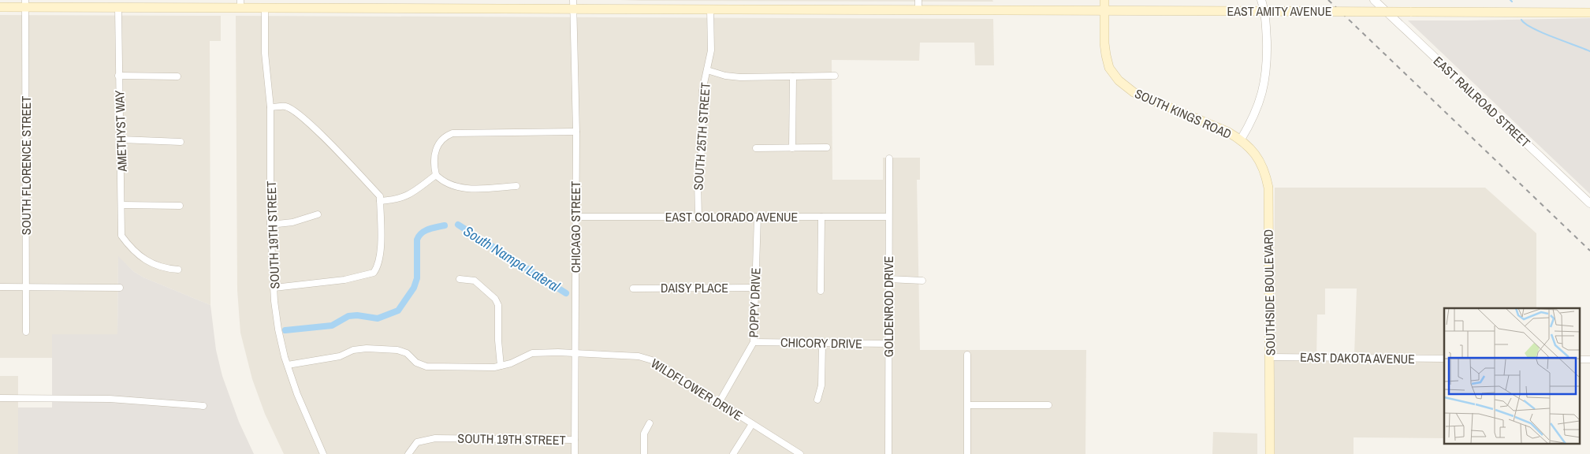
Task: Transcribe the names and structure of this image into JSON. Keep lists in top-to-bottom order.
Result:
{
  "streets": {
    "main road": ["EAST AMITY AVENUE", "SOUTH KINGS ROAD", "SOUTHSIDE BOULEVARD"],
    "street": [
      "EAST RAILROAD STREET",
      "AMETHYST WAY",
      "SOUTH 25TH STREET",
      "SOUTH FLORENCE STREET",
      "EAST COLORADO AVENUE",
      "CHICAGO STREET",
      "SOUTH 19TH STREET",
      "DAISY PLACE",
      "POPPY DRIVE",
      "GOLDENROD DRIVE",
      "CHICORY DRIVE",
      "EAST DAKOTA AVENUE",
      "WILDFLOWER DRIVE"
    ]
  },
  "crossings": [
    ["EAST AMITY AVENUE", "SOUTH KINGS ROAD"],
    ["EAST AMITY AVENUE", "AMETHYST WAY"],
    ["EAST AMITY AVENUE", "SOUTH 25TH STREET"],
    ["EAST AMITY AVENUE", "SOUTH FLORENCE STREET"],
    ["EAST AMITY AVENUE", "CHICAGO STREET"],
    ["EAST AMITY AVENUE", "SOUTH 19TH STREET"],
    ["SOUTH KINGS ROAD", "SOUTHSIDE BOULEVARD"],
    ["SOUTH 25TH STREET", "EAST COLORADO AVENUE"],
    ["EAST COLORADO AVENUE", "CHICAGO STREET"],
    ["EAST COLORADO AVENUE", "POPPY DRIVE"],
    ["EAST COLORADO AVENUE", "GOLDENROD DRIVE"],
    ["CHICAGO STREET", "SOUTH 19TH STREET"],
    ["CHICAGO STREET", "WILDFLOWER DRIVE"],
    ["SOUTH 19TH STREET", "WILDFLOWER DRIVE"],
    ["DAISY PLACE", "POPPY DRIVE"],
    ["SOUTHSIDE BOULEVARD", "EAST DAKOTA AVENUE"],
    ["POPPY DRIVE", "CHICORY DRIVE"],
    ["POPPY DRIVE", "WILDFLOWER DRIVE"],
    ["GOLDENROD DRIVE", "CHICORY DRIVE"]
  ],
  "water": ["South Nampa Lateral"]
}
